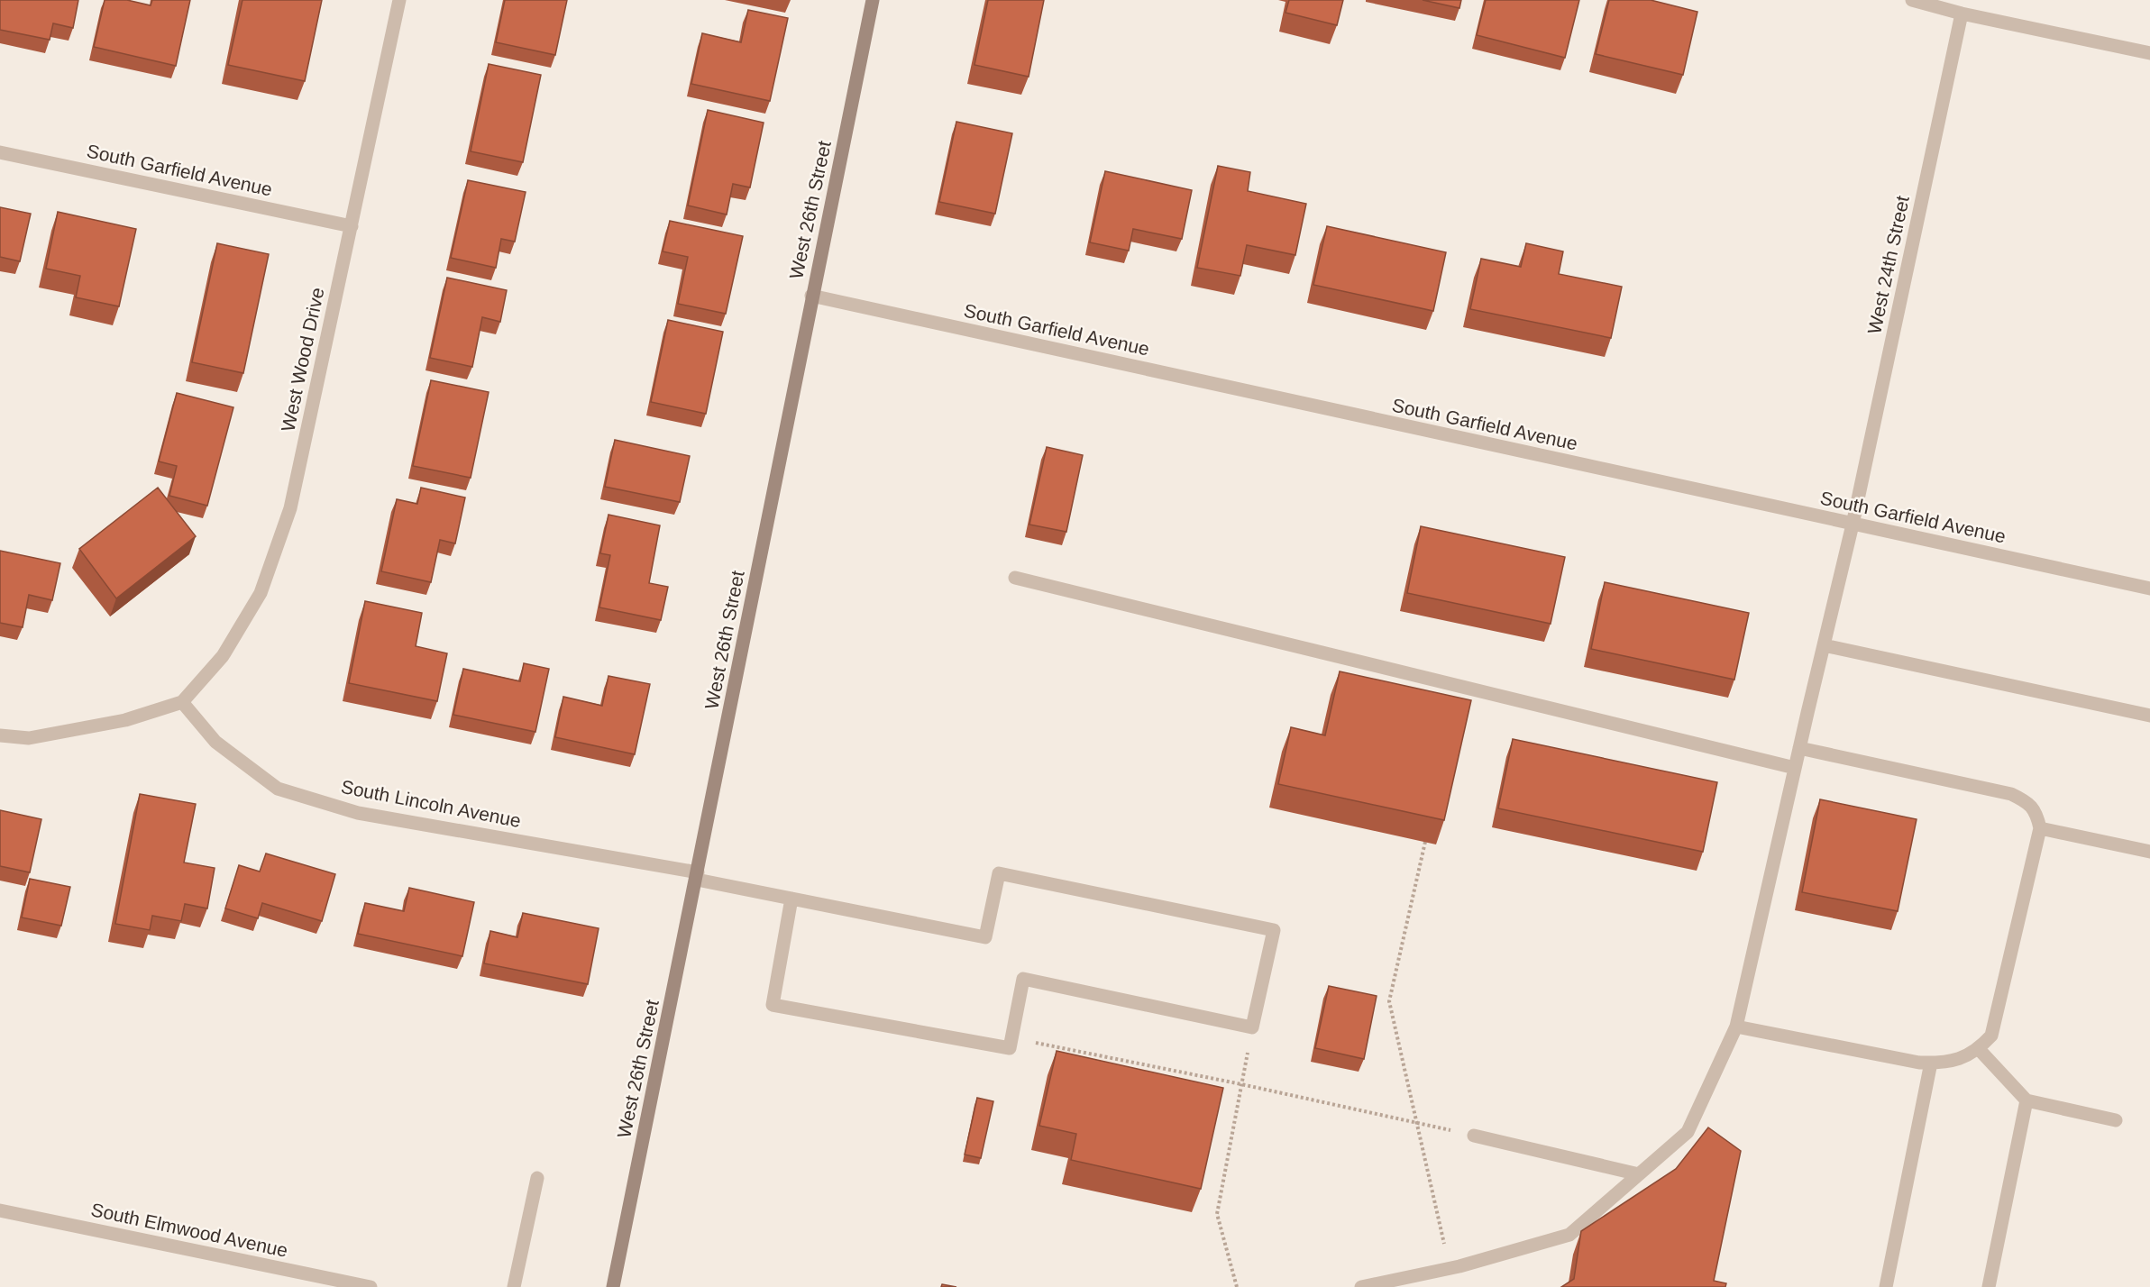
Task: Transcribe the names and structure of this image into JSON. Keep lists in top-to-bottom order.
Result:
{
  "streets": {
    "main road": ["West 26th Street"],
    "street": [
      "South Garfield Avenue",
      "West 24th Street",
      "West Wood Drive",
      "South Lincoln Avenue",
      "South Elmwood Avenue"
    ]
  },
  "crossings": [
    ["South Garfield Avenue", "West 26th Street"],
    ["South Garfield Avenue", "West 24th Street"],
    ["South Garfield Avenue", "West Wood Drive"],
    ["West 26th Street", "South Lincoln Avenue"],
    ["West Wood Drive", "South Lincoln Avenue"]
  ]
}
